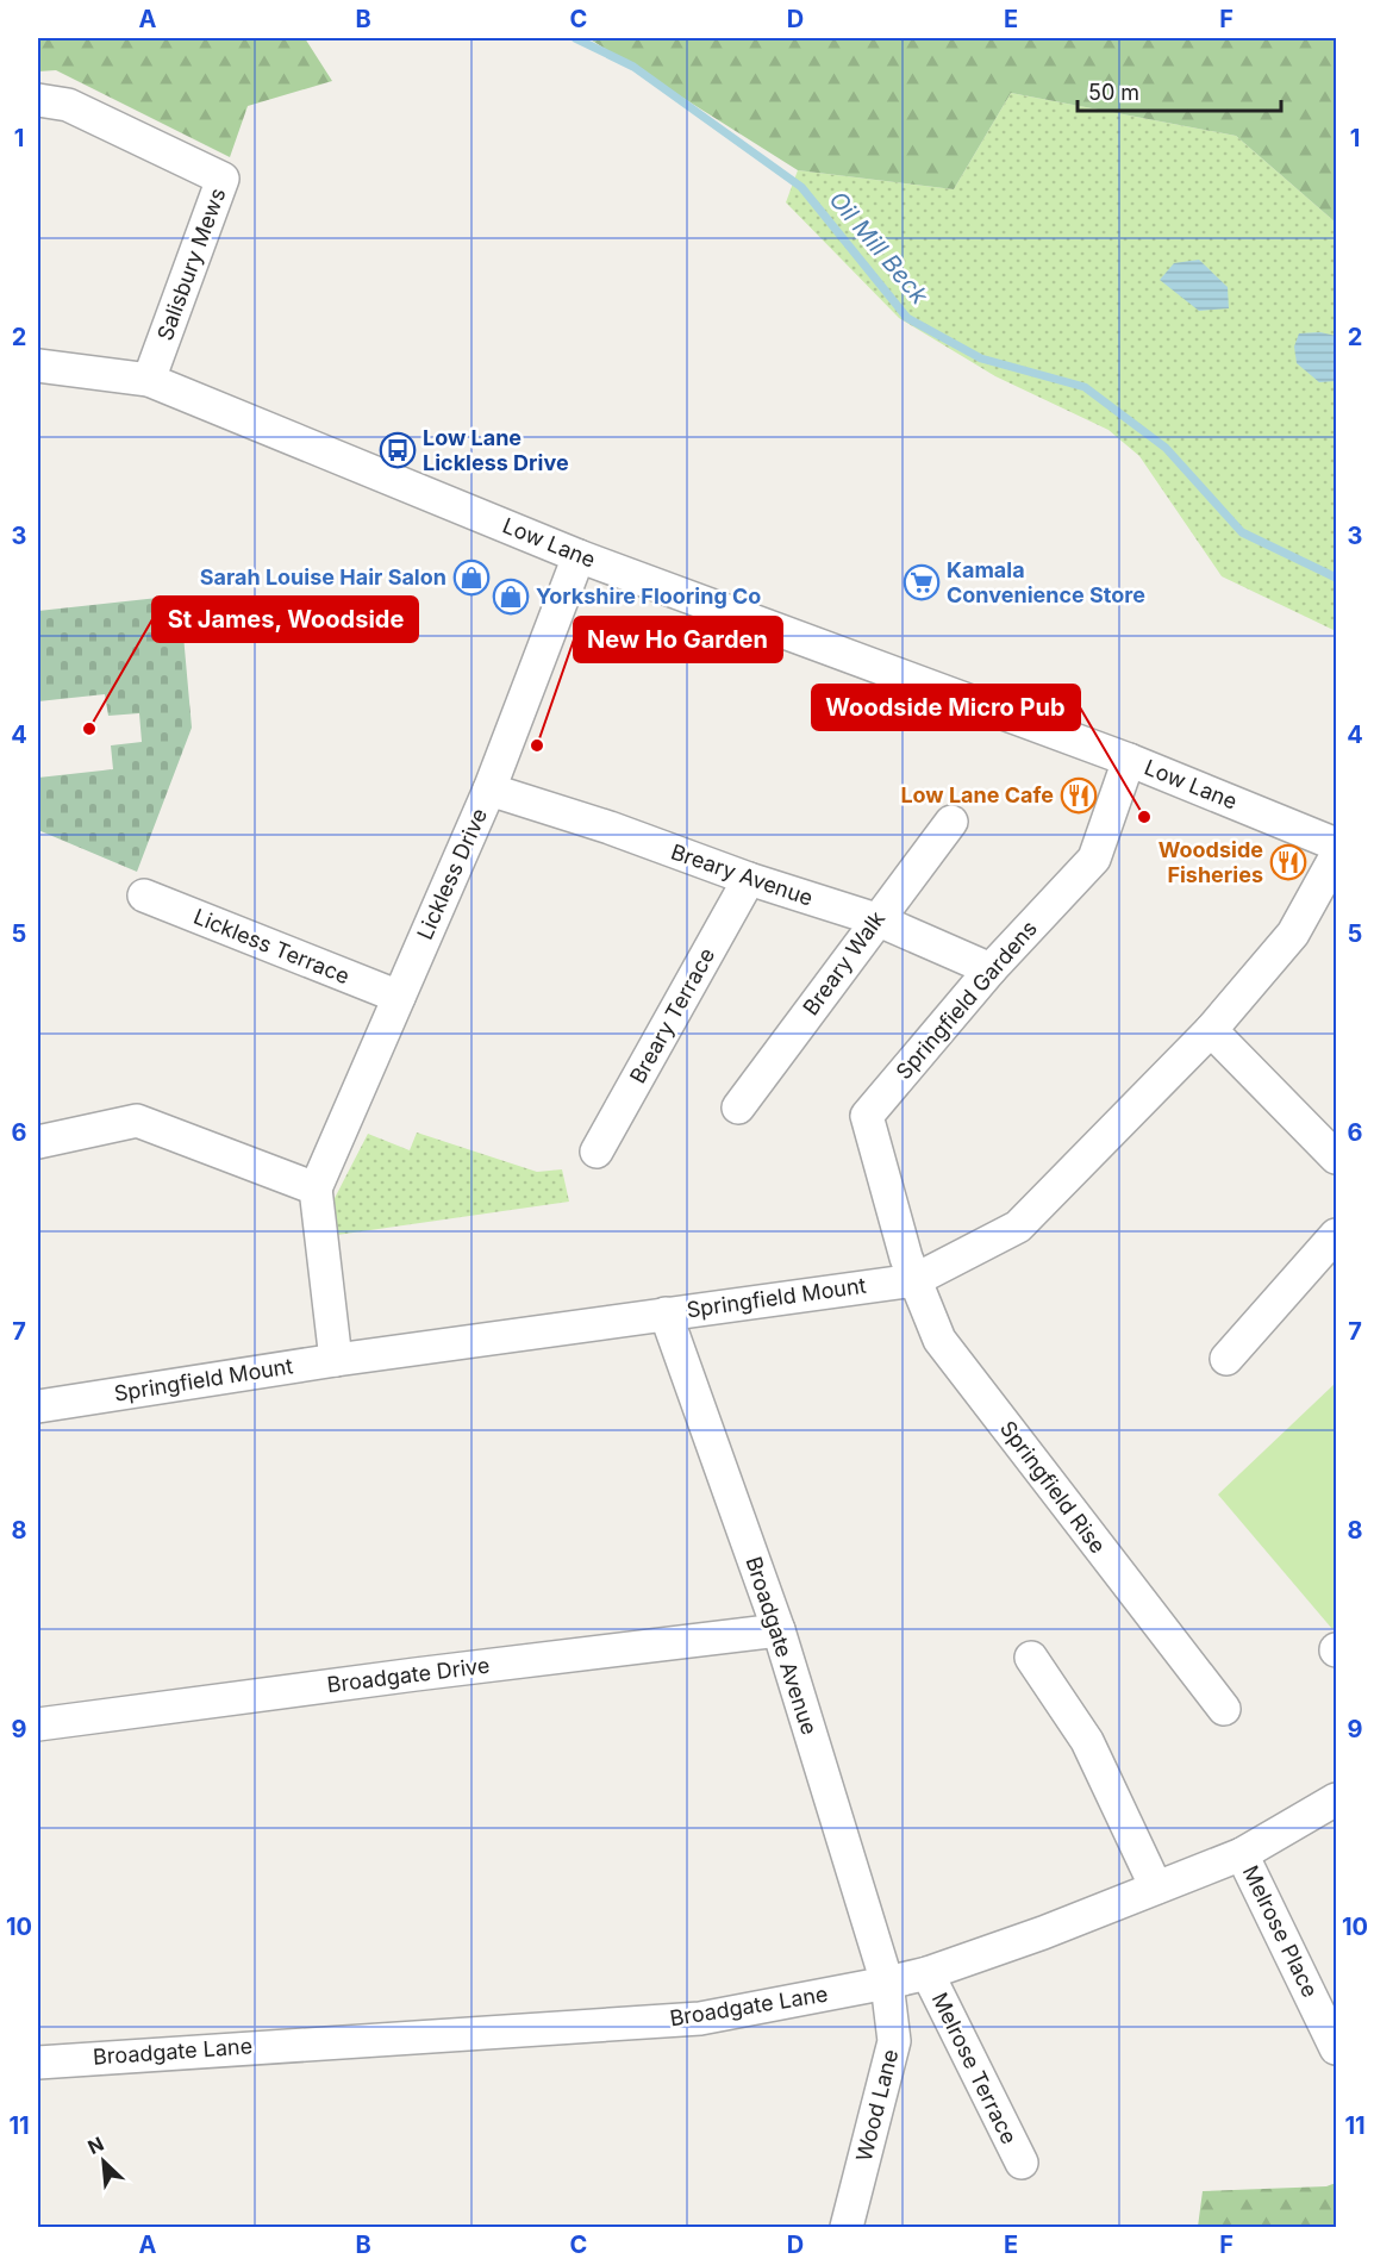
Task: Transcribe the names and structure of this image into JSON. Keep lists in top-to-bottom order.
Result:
{
  "streets": {
    "street": [
      "Salisbury Mews",
      "Low Lane",
      "Lickless Drive",
      "Breary Avenue",
      "Lickless Terrace",
      "Breary Walk",
      "Springfield Gardens",
      "Breary Terrace",
      "Springfield Mount",
      "Springfield Rise",
      "Broadgate Avenue",
      "Broadgate Drive",
      "Melrose Place",
      "Broadgate Lane",
      "Melrose Terrace",
      "Wood Lane"
    ]
  },
  "crossings": [
    ["Salisbury Mews", "Low Lane"],
    ["Low Lane", "Lickless Drive"],
    ["Low Lane", "Springfield Gardens"],
    ["Lickless Drive", "Breary Avenue"],
    ["Lickless Drive", "Lickless Terrace"],
    ["Breary Avenue", "Breary Walk"],
    ["Breary Avenue", "Springfield Gardens"],
    ["Breary Avenue", "Breary Terrace"],
    ["Springfield Gardens", "Springfield Mount"],
    ["Springfield Gardens", "Springfield Rise"],
    ["Springfield Mount", "Springfield Rise"],
    ["Springfield Mount", "Broadgate Avenue"],
    ["Broadgate Avenue", "Broadgate Drive"],
    ["Broadgate Avenue", "Broadgate Lane"],
    ["Broadgate Avenue", "Wood Lane"],
    ["Melrose Place", "Broadgate Lane"],
    ["Broadgate Lane", "Melrose Terrace"],
    ["Broadgate Lane", "Wood Lane"]
  ],
  "water": ["Oil Mill Beck"],
  "places": {
    "bus stop": ["Low Lane Lickless Drive"],
    "shop": ["Sarah Louise Hair Salon", "Yorkshire Flooring Co"],
    "supermarket": ["Kamala Convenience Store"],
    "other": ["St James, Woodside", "New Ho Garden", "Woodside Micro Pub"],
    "restaurant": ["Low Lane Cafe", "Woodside Fisheries"]
  },
  "scale_bar": "50 m",
  "north": "top left",
  "grid": {
    "columns": [
      "A",
      "B",
      "C",
      "D",
      "E",
      "F"
    ],
    "rows": [
      "1",
      "2",
      "3",
      "4",
      "5",
      "6",
      "7",
      "8",
      "9",
      "10",
      "11"
    ]
  }
}
